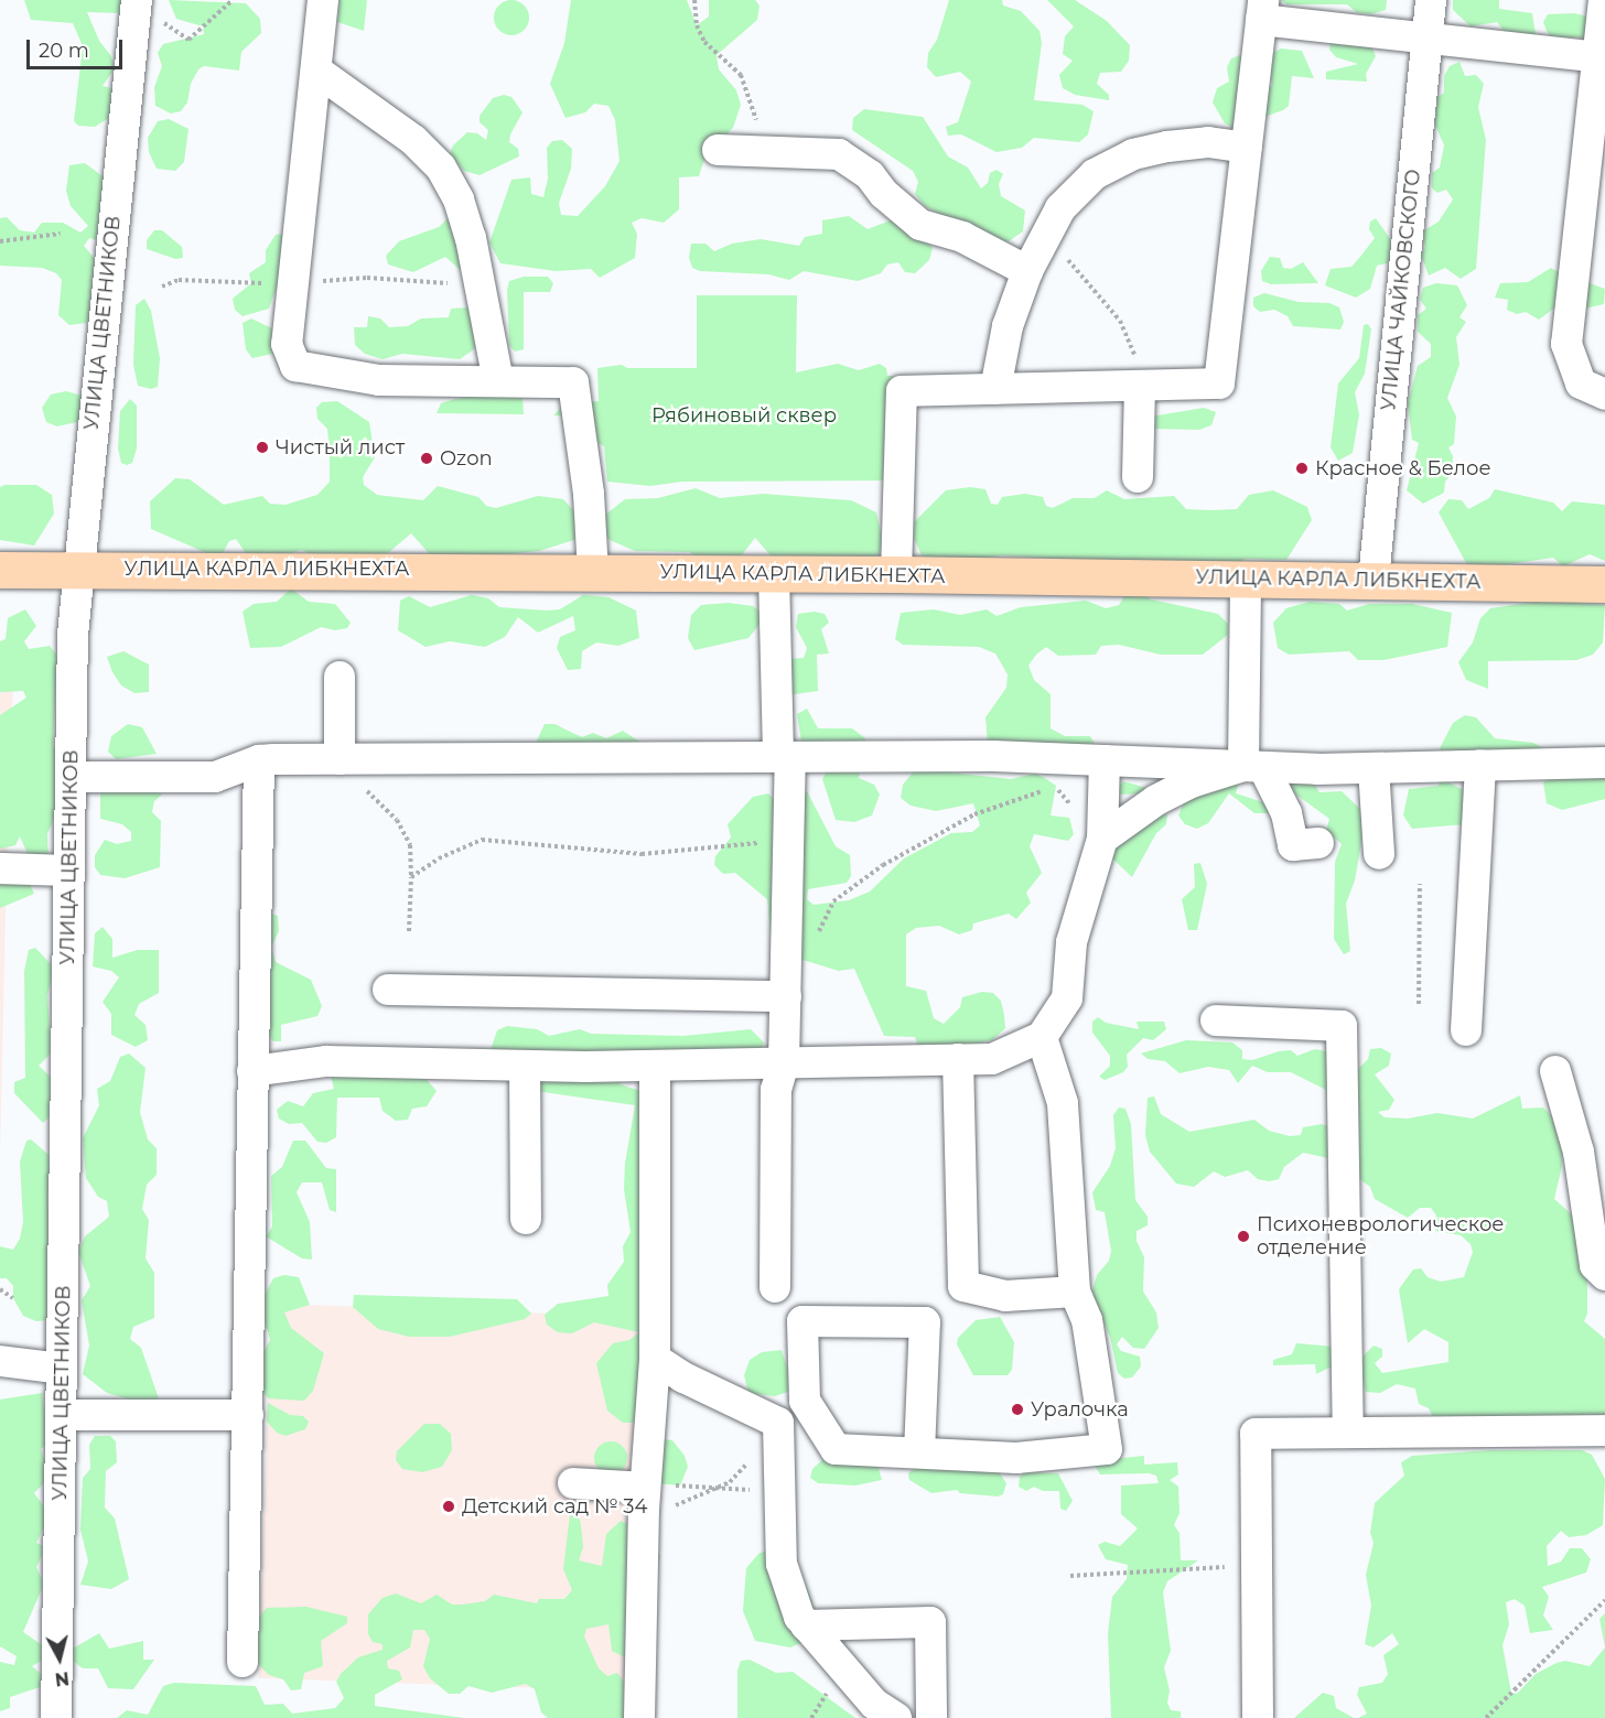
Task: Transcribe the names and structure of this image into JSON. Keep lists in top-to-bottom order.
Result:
{
  "streets": {
    "main road": ["УЛИЦА КАРЛА ЛИБКНЕХТА"],
    "street": ["УЛИЦА ЧАЙКОВСКОГО", "УЛИЦА ЦВЕТНИКОВ"]
  },
  "crossings": [
    ["УЛИЦА ЧАЙКОВСКОГО", "УЛИЦА КАРЛА ЛИБКНЕХТА"],
    ["УЛИЦА ЦВЕТНИКОВ", "УЛИЦА КАРЛА ЛИБКНЕХТА"]
  ],
  "parks": ["Рябиновый сквер"],
  "places": [
    "Чистый лист",
    "Ozon",
    "Красное & Белое",
    "Психоневрологическое отделение",
    "Уралочка",
    "Детский сад № 34"
  ],
  "scale_bar": "20 m",
  "north": "bottom"
}
